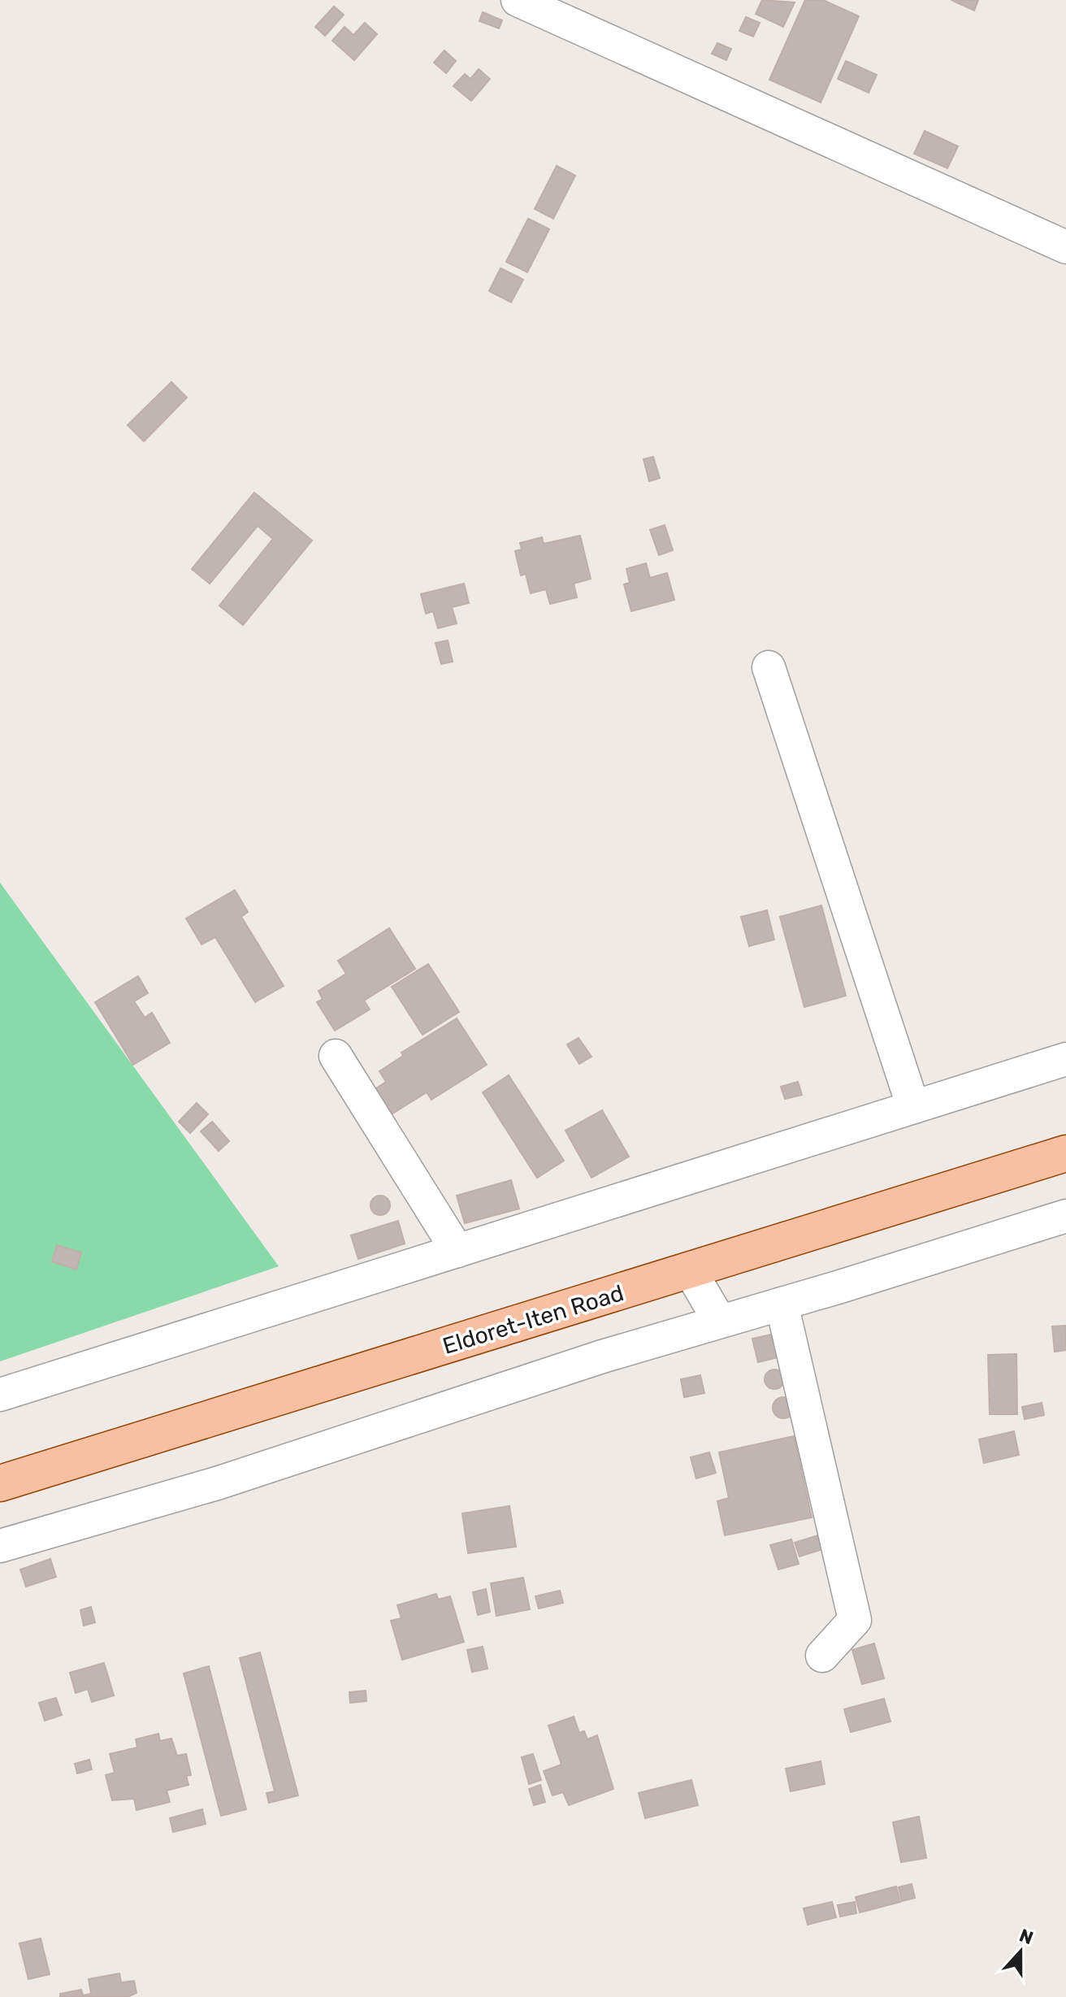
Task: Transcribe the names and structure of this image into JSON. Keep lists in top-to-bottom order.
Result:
{
  "streets": {
    "main road": ["Eldoret-Iten Road"]
  },
  "north": "top"
}
